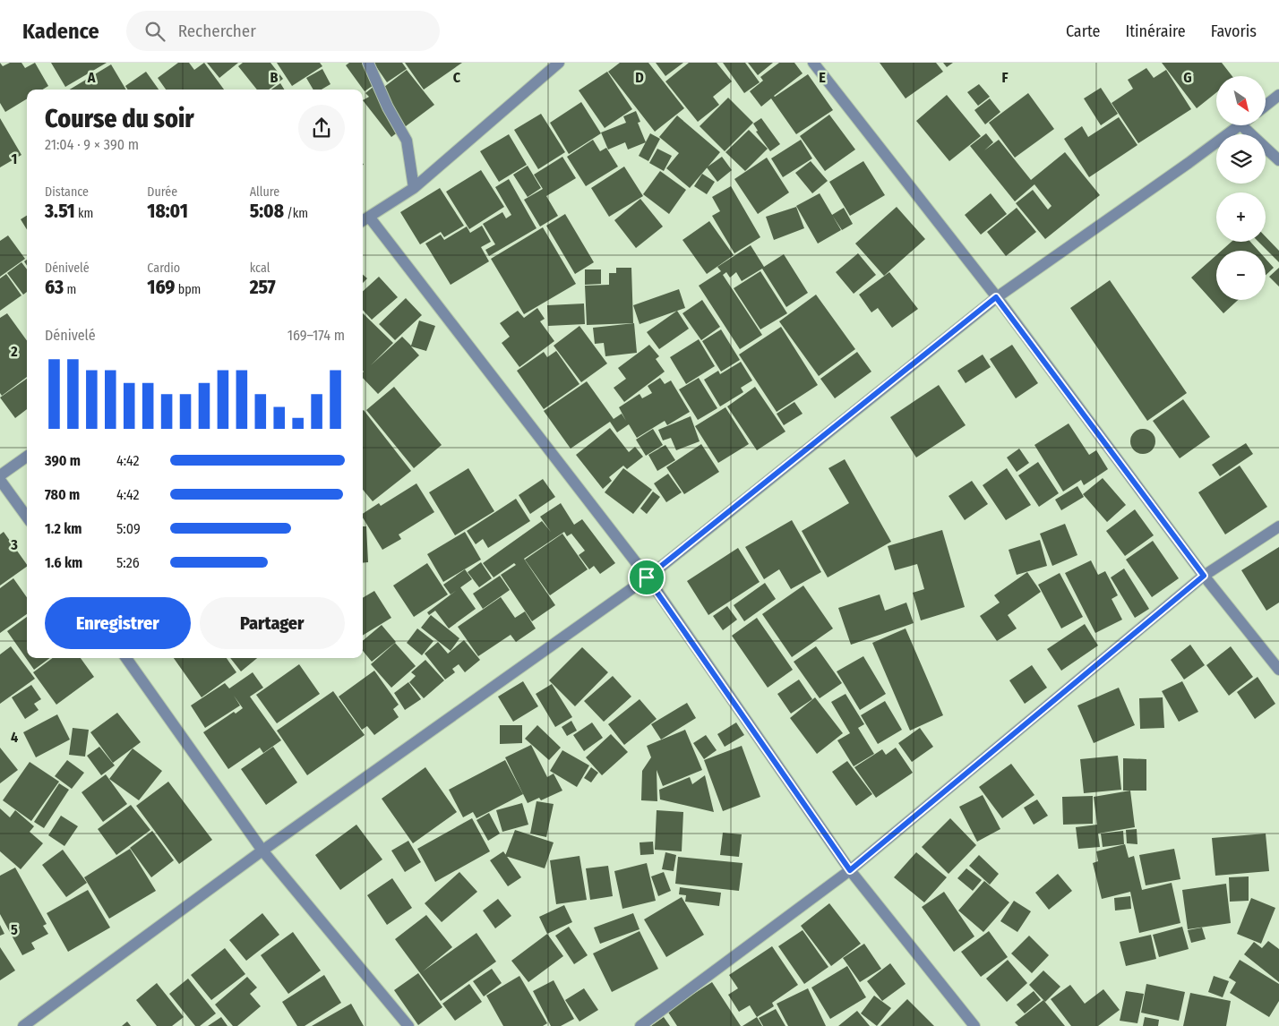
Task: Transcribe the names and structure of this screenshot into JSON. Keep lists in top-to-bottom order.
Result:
{
  "north": "bottom right",
  "page": {
    "header": "Kadence",
    "search": "Rechercher",
    "nav": ["Carte", "Itinéraire", "Favoris"],
    "map_buttons": ["+", "−"],
    "heading": ["Course du soir", "21:04 · 9 × 390 m"],
    "stats": [
      ["Distance", "3.51 km"],
      ["Durée", "18:01"],
      ["Allure", "5:08 /km"],
      ["Dénivelé", "63 m"],
      ["Cardio", "169 bpm"],
      ["kcal", "257"]
    ],
    "chart": ["Dénivelé", "169–174 m"],
    "list": [
      {
        "name": "390 m",
        "note": "4:42"
      },
      {
        "name": "780 m",
        "note": "4:42"
      },
      {
        "name": "1.2 km",
        "note": "5:09"
      },
      {
        "name": "1.6 km",
        "note": "5:26"
      }
    ],
    "buttons": ["Enregistrer", "Partager"]
  },
  "grid": {
    "columns": [
      "A",
      "B",
      "C",
      "D",
      "E",
      "F",
      "G"
    ],
    "rows": [
      "1",
      "2",
      "3",
      "4",
      "5"
    ]
  }
}
